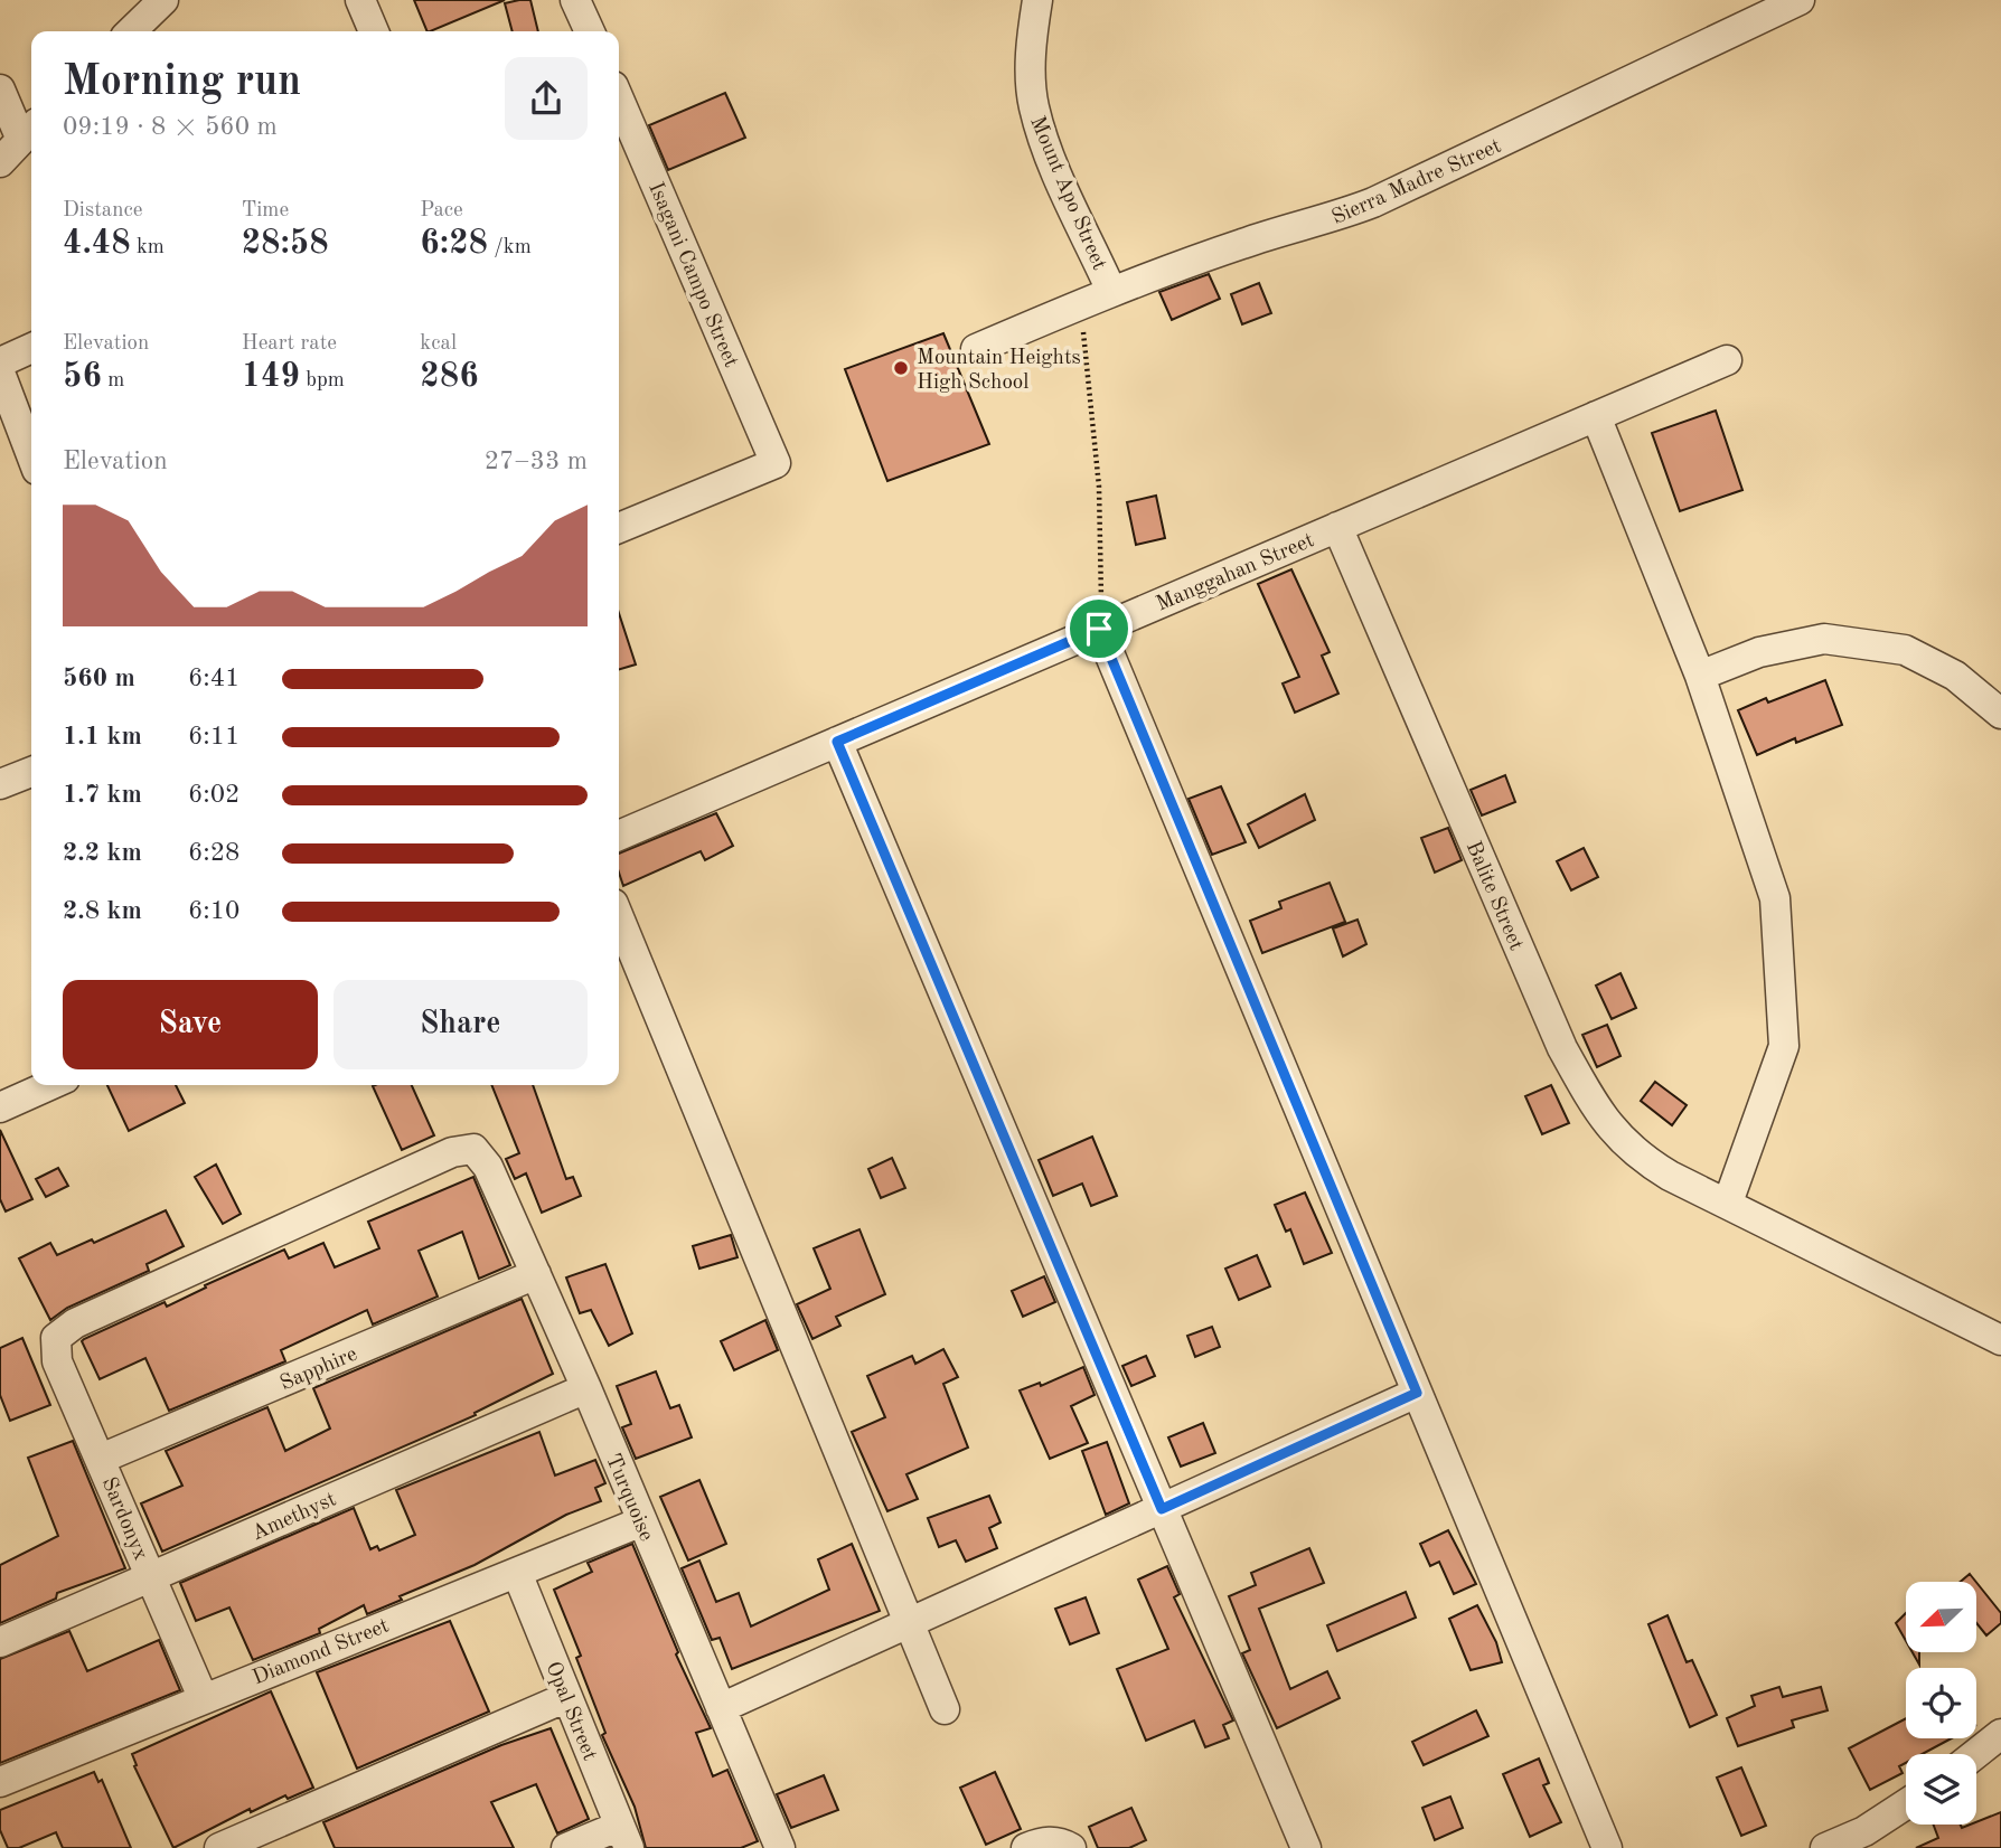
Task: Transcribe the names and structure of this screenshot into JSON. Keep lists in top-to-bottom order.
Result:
{
  "streets": {
    "street": [
      "Sierra Madre Street",
      "Mount Apo Street",
      "Isagani Campo Street",
      "Manggahan Street",
      "Balite Street",
      "Sapphire",
      "Turquoise",
      "Amethyst",
      "Sardonyx",
      "Diamond Street",
      "Opal Street"
    ]
  },
  "crossings": [
    ["Sierra Madre Street", "Mount Apo Street"],
    ["Manggahan Street", "Balite Street"],
    ["Sapphire", "Turquoise"],
    ["Sapphire", "Sardonyx"],
    ["Turquoise", "Amethyst"],
    ["Turquoise", "Sardonyx"],
    ["Turquoise", "Diamond Street"],
    ["Amethyst", "Sardonyx"],
    ["Sardonyx", "Diamond Street"],
    ["Diamond Street", "Opal Street"]
  ],
  "places": ["Mountain Heights High School"],
  "north": "bottom left",
  "page": {
    "heading": ["Morning run", "09:19 · 8 × 560 m"],
    "stats": [
      ["Distance", "4.48 km"],
      ["Time", "28:58"],
      ["Pace", "6:28 /km"],
      ["Elevation", "56 m"],
      ["Heart rate", "149 bpm"],
      ["kcal", "286"]
    ],
    "chart": ["Elevation", "27–33 m"],
    "list": [
      {
        "name": "560 m",
        "note": "6:41"
      },
      {
        "name": "1.1 km",
        "note": "6:11"
      },
      {
        "name": "1.7 km",
        "note": "6:02"
      },
      {
        "name": "2.2 km",
        "note": "6:28"
      },
      {
        "name": "2.8 km",
        "note": "6:10"
      }
    ],
    "buttons": ["Save", "Share"]
  }
}
